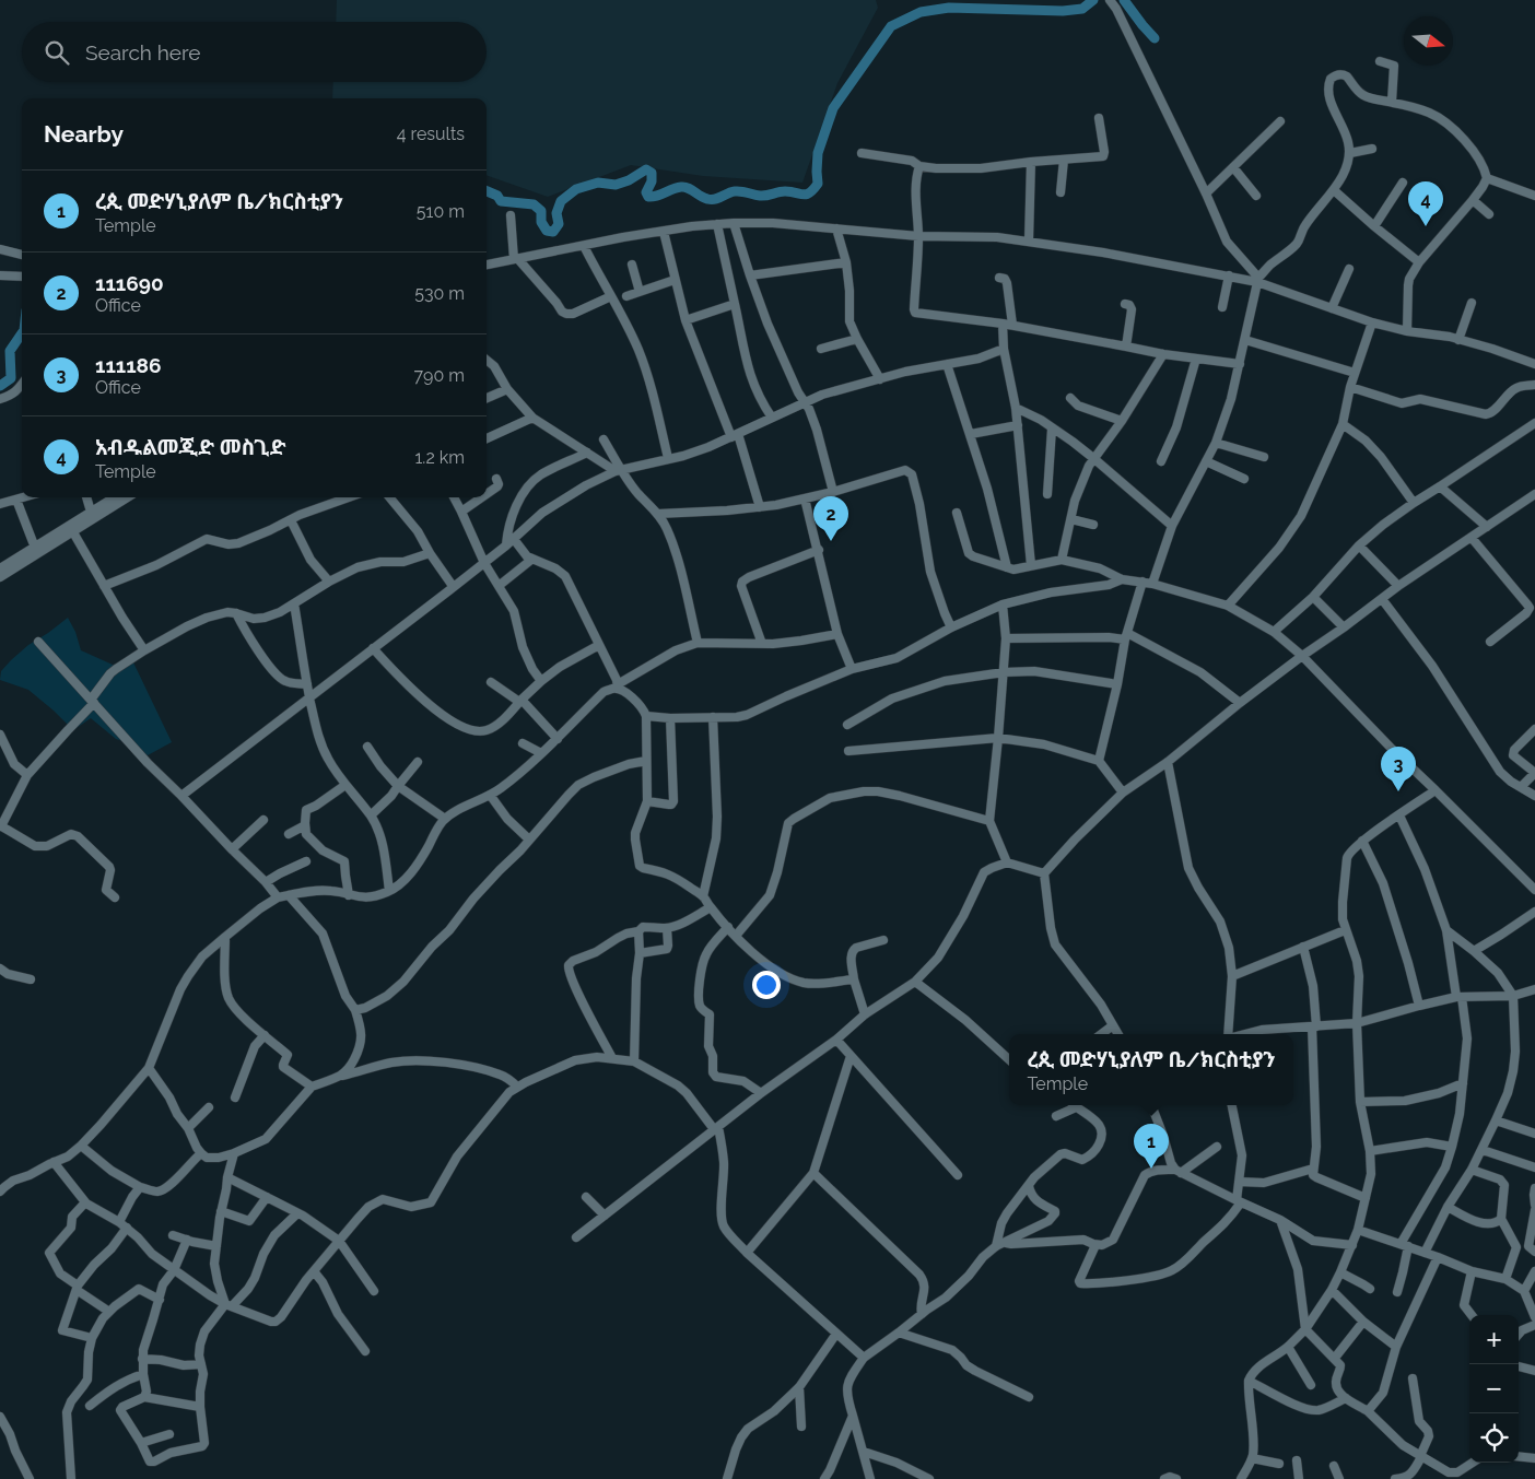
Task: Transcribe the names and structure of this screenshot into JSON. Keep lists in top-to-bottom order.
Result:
{
  "north": "right",
  "page": {
    "search": "Search here",
    "heading": ["Nearby", "4 results"],
    "list": [
      {
        "mark": "1",
        "name": "ረጲ መድሃኒያለም ቤ/ክርስቲያን",
        "note": "Temple",
        "value": "510 m"
      },
      {
        "mark": "2",
        "name": "111690",
        "note": "Office",
        "value": "530 m"
      },
      {
        "mark": "3",
        "name": "111186",
        "note": "Office",
        "value": "790 m"
      },
      {
        "mark": "4",
        "name": "አብዱልመጂድ መስጊድ",
        "note": "Temple",
        "value": "1.2 km"
      }
    ],
    "pins": [
      "4",
      "2",
      "3",
      "1"
    ],
    "popup": ["ረጲ መድሃኒያለም ቤ/ክርስቲያን", "Temple"],
    "map_buttons": ["+", "−"]
  }
}
